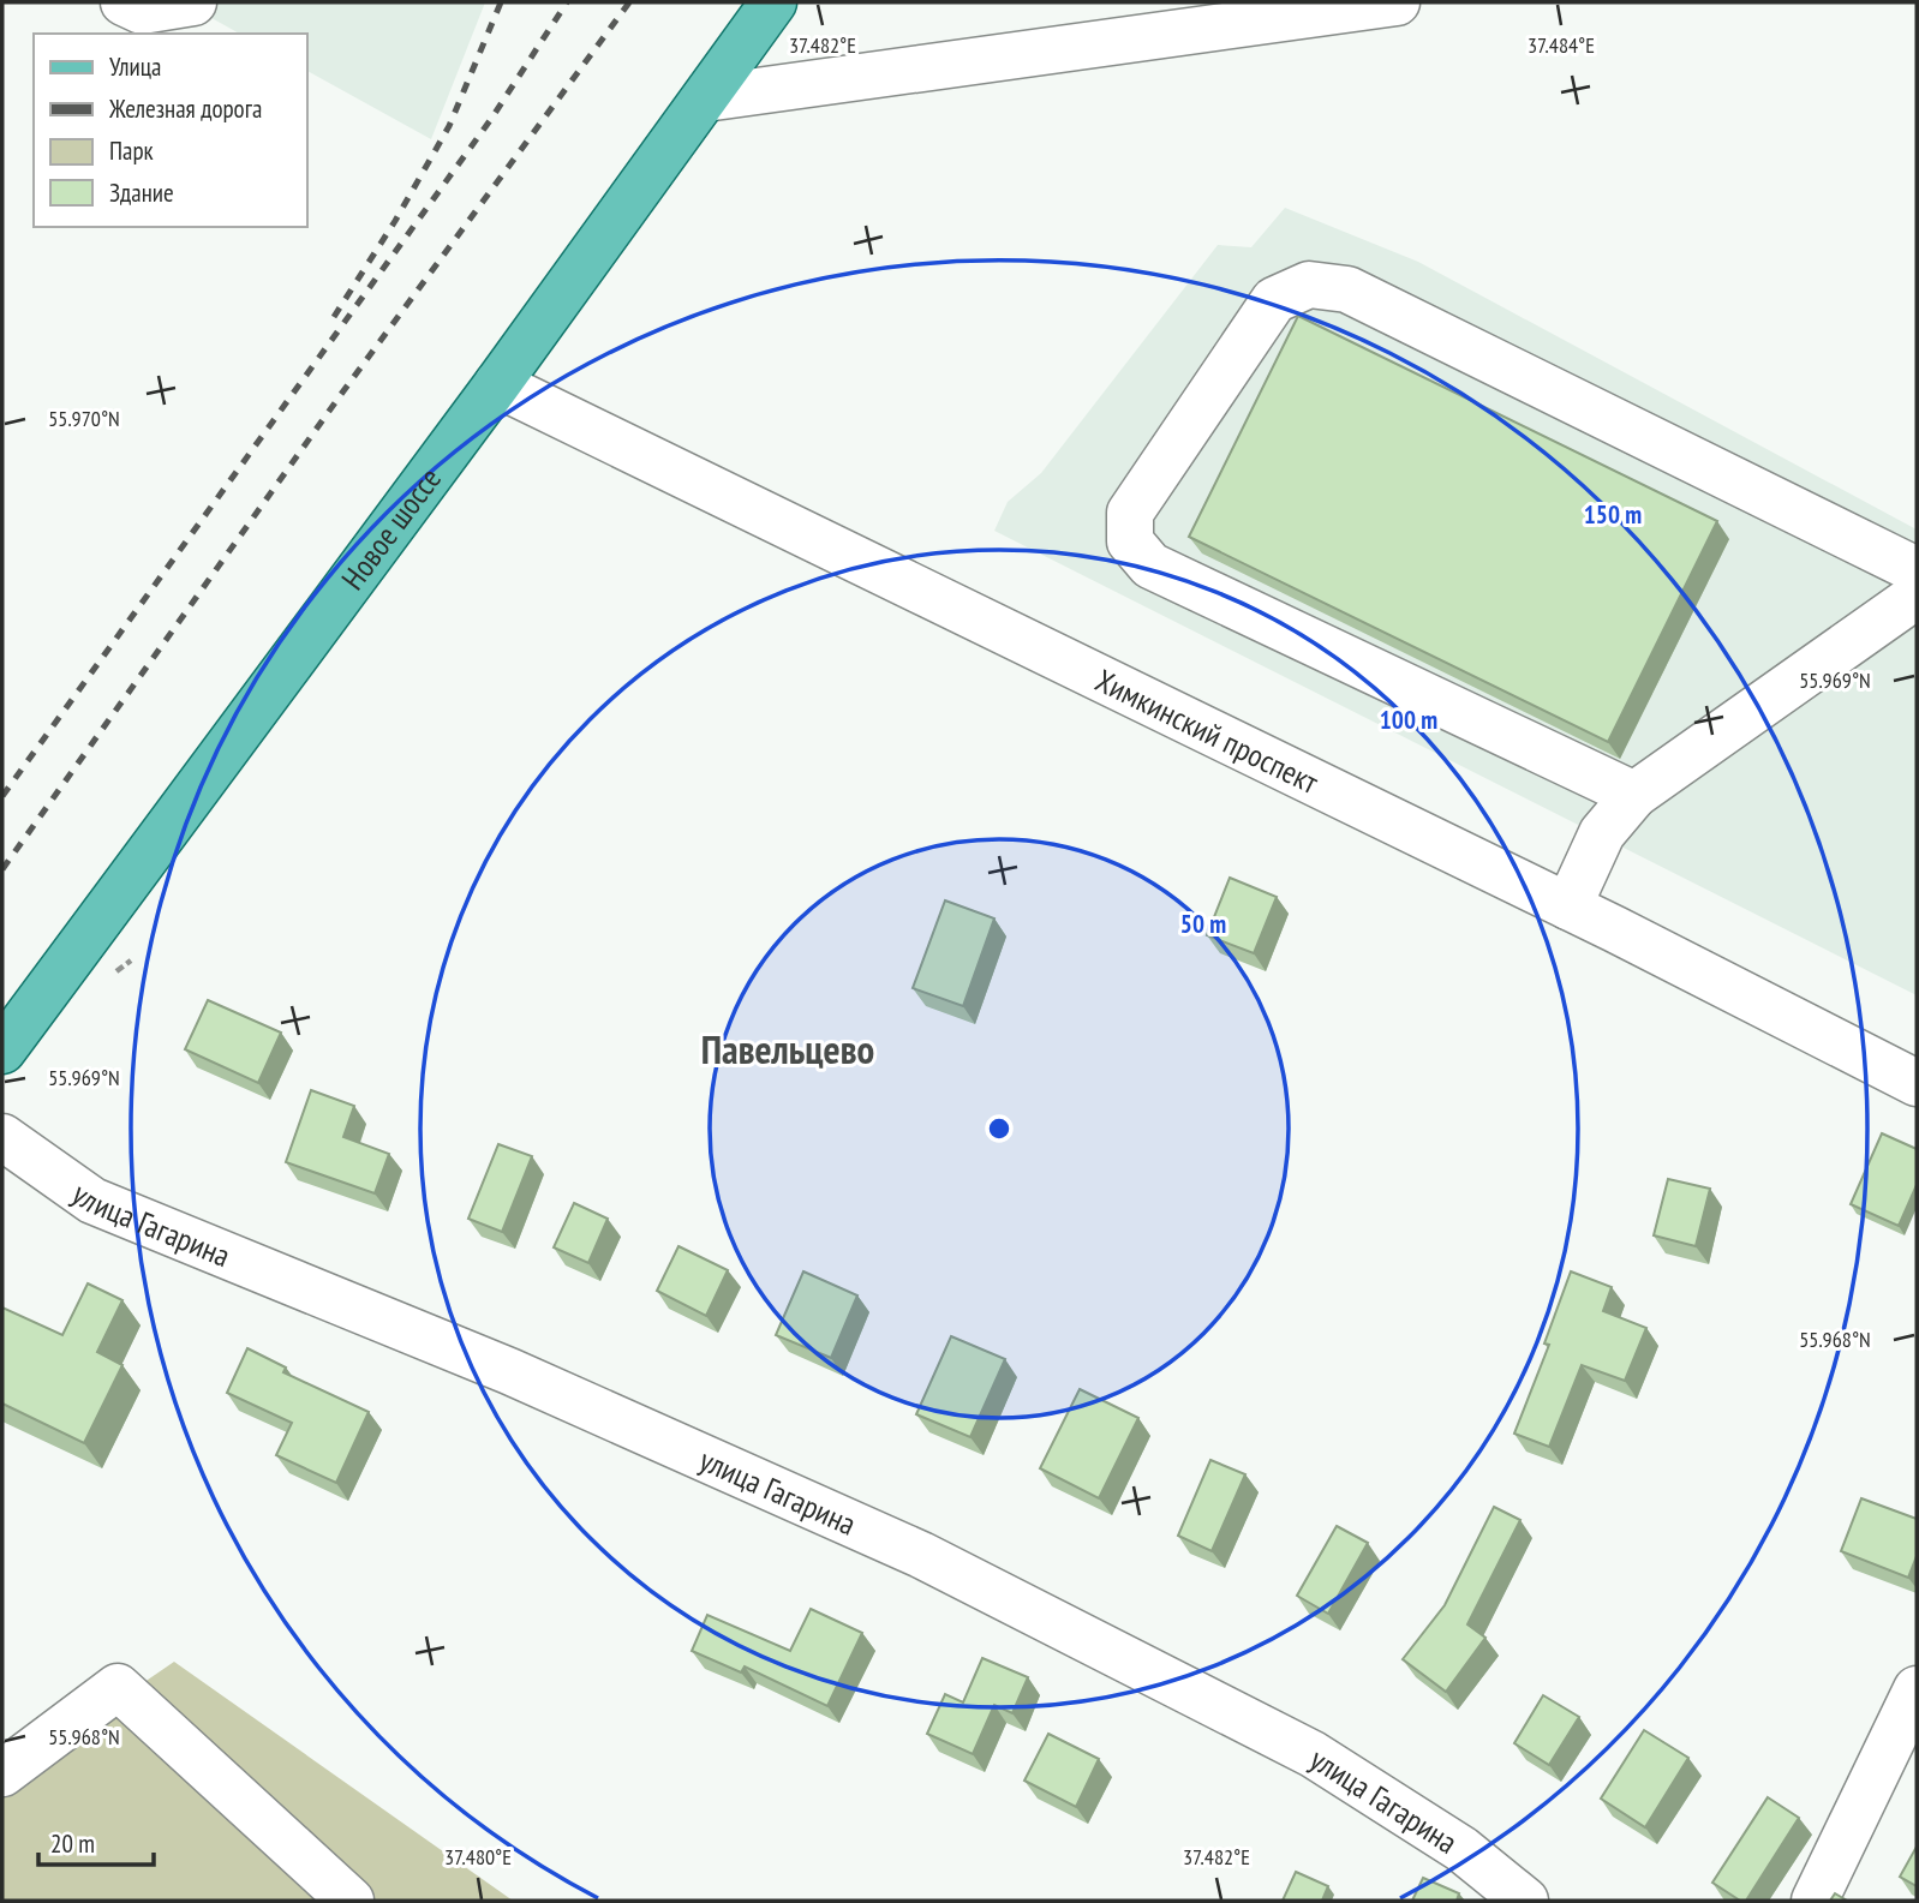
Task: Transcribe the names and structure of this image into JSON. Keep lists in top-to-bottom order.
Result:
{
  "streets": {
    "main road": ["Новое шоссе"],
    "street": ["Химкинский проспект", "улица Гагарина"]
  },
  "crossings": [
    ["Новое шоссе", "Химкинский проспект"]
  ],
  "districts": ["Павельцево"],
  "legend": [
    "Улица",
    "Железная дорога",
    "Парк",
    "Здание"
  ],
  "scale_bar": "20 m",
  "coordinates": [
    "37.482°E",
    "37.484°E",
    "55.970°N",
    "55.969°N",
    "55.968°N",
    "37.480°E"
  ],
  "rings": ["150 m", "100 m", "50 m"]
}
